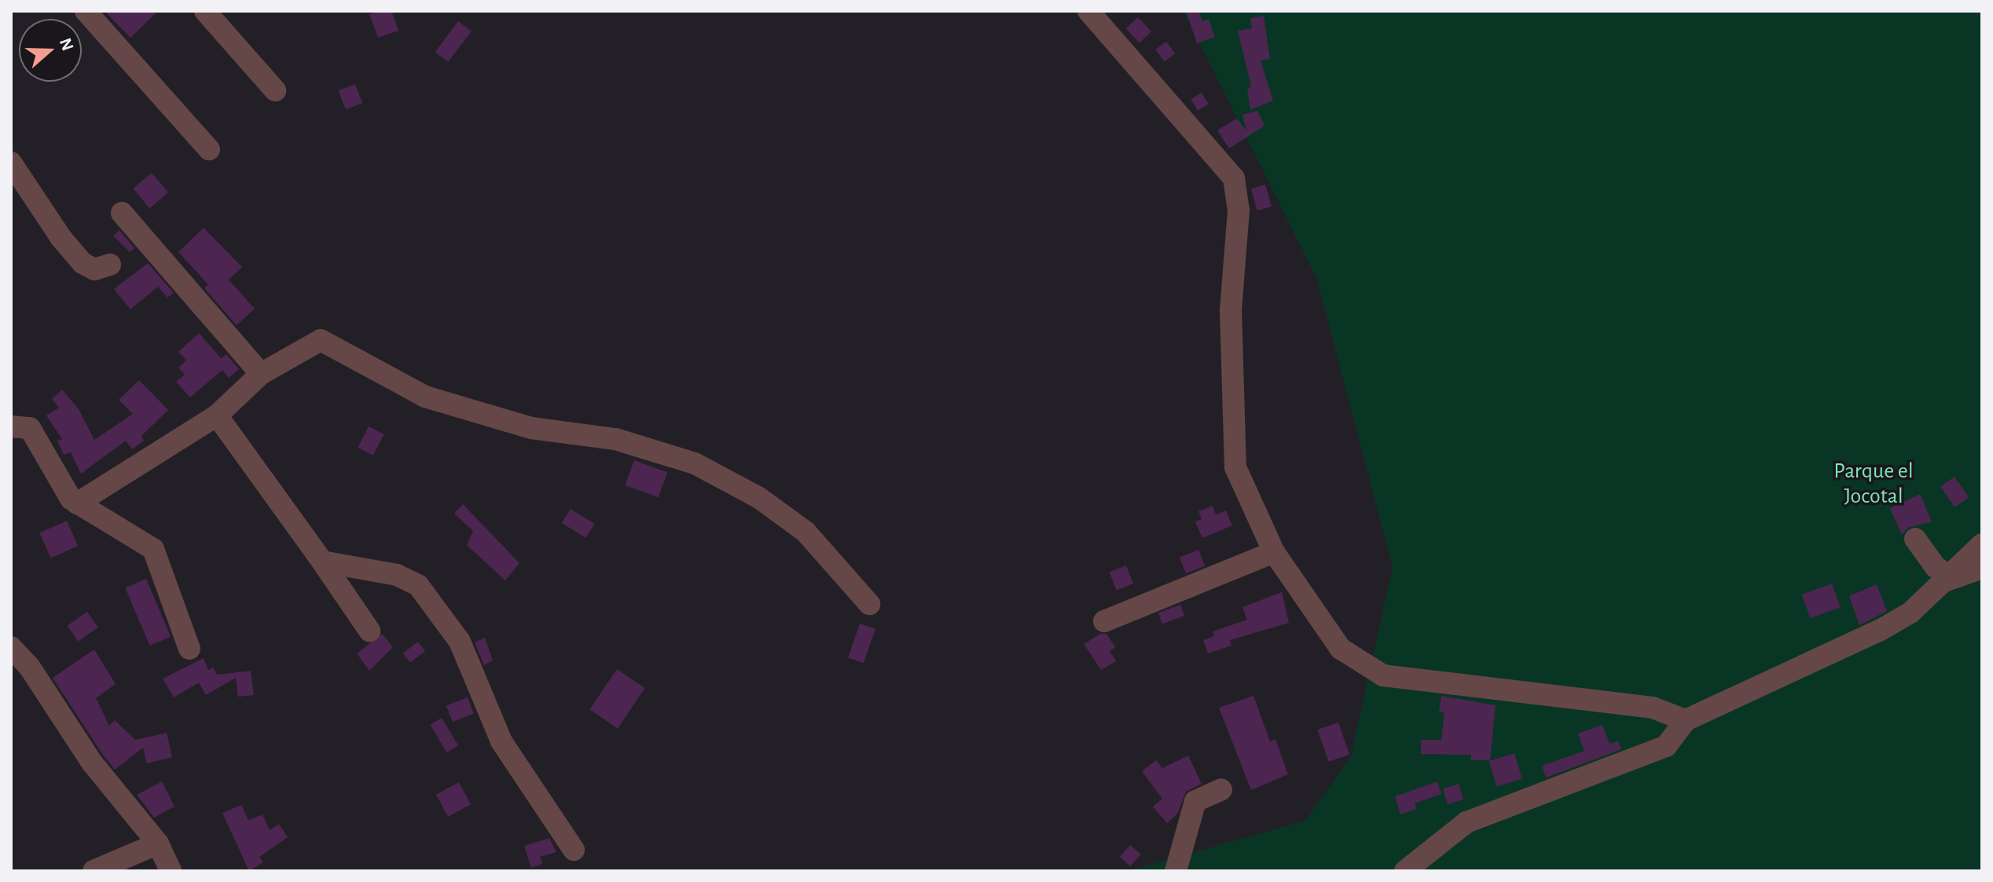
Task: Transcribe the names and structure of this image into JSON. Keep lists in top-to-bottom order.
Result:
{
  "parks": ["Parque el Jocotal"],
  "north": "right"
}
